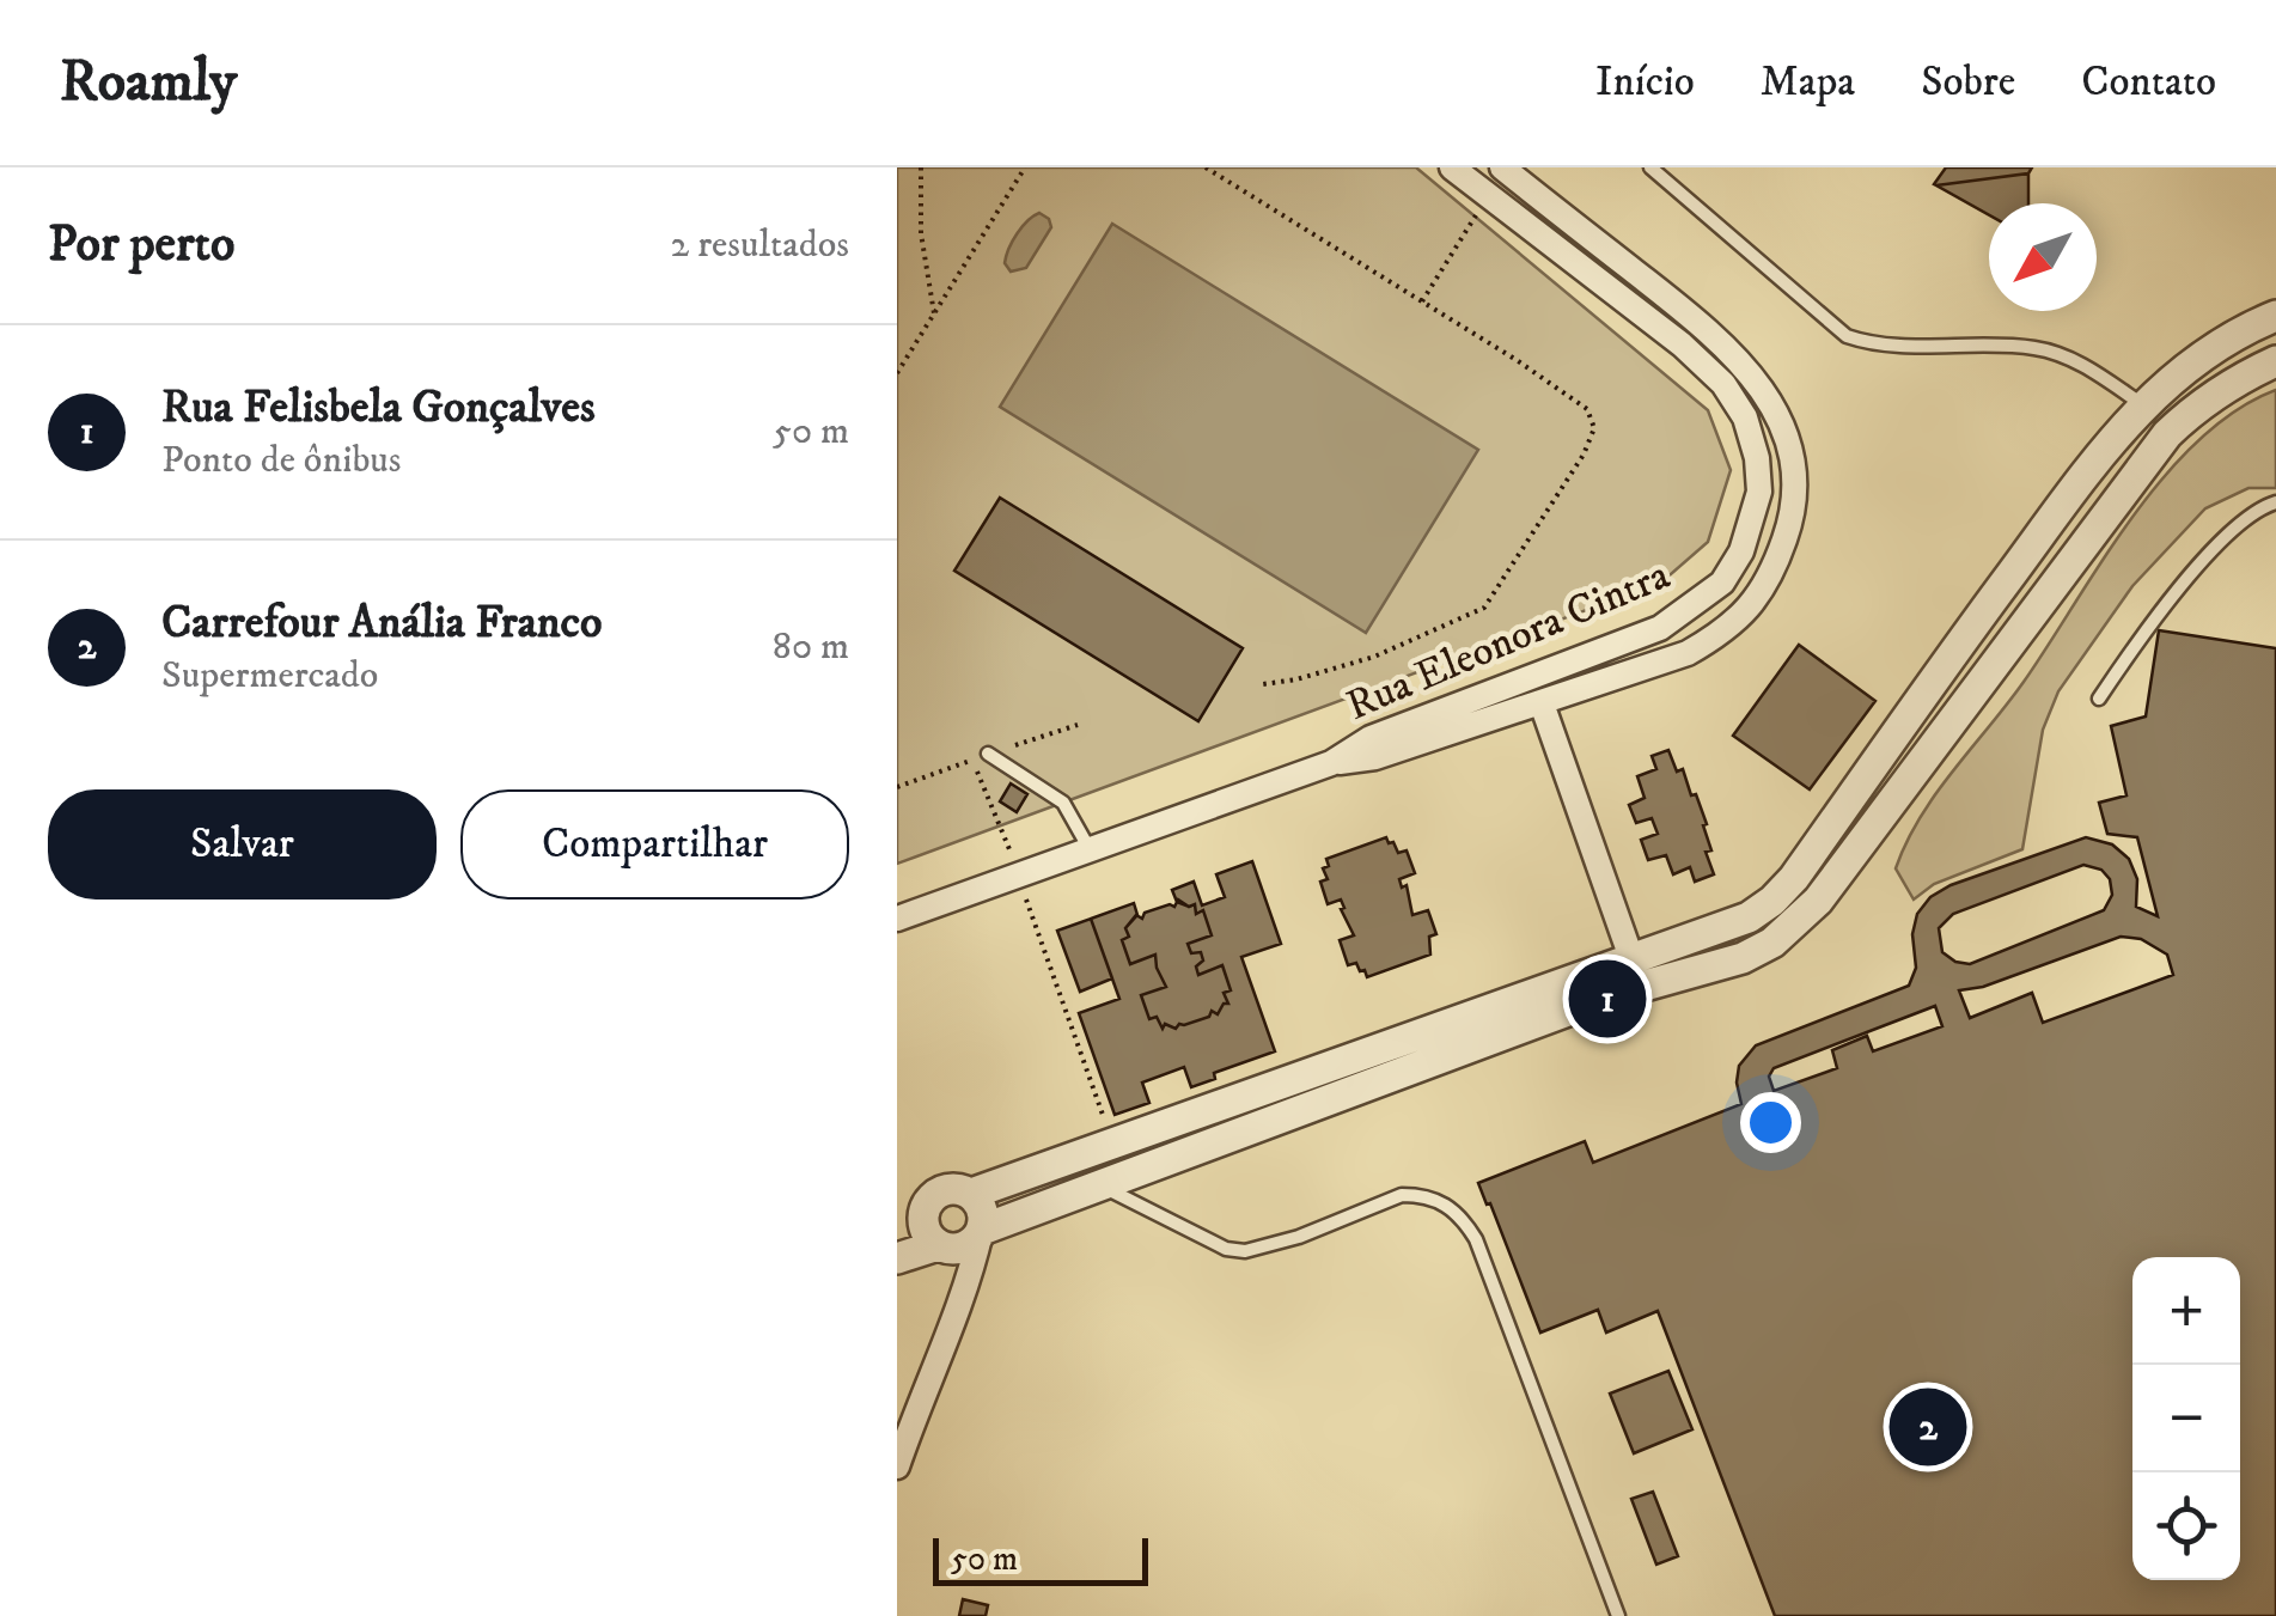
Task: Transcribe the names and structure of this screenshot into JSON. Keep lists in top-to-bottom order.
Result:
{
  "streets": {
    "street": ["Rua Eleonora Cintra"]
  },
  "scale_bar": "50 m",
  "north": "bottom left",
  "page": {
    "header": "Roamly",
    "nav": [
      "Início",
      "Mapa",
      "Sobre",
      "Contato"
    ],
    "heading": ["Por perto", "2 resultados"],
    "list": [
      {
        "mark": "1",
        "name": "Rua Felisbela Gonçalves",
        "note": "Ponto de ônibus",
        "value": "50 m"
      },
      {
        "mark": "2",
        "name": "Carrefour Anália Franco",
        "note": "Supermercado",
        "value": "80 m"
      }
    ],
    "buttons": ["Salvar", "Compartilhar"],
    "pins": ["1", "2"],
    "map_buttons": ["+", "−"],
    "scale": "50 m"
  }
}
